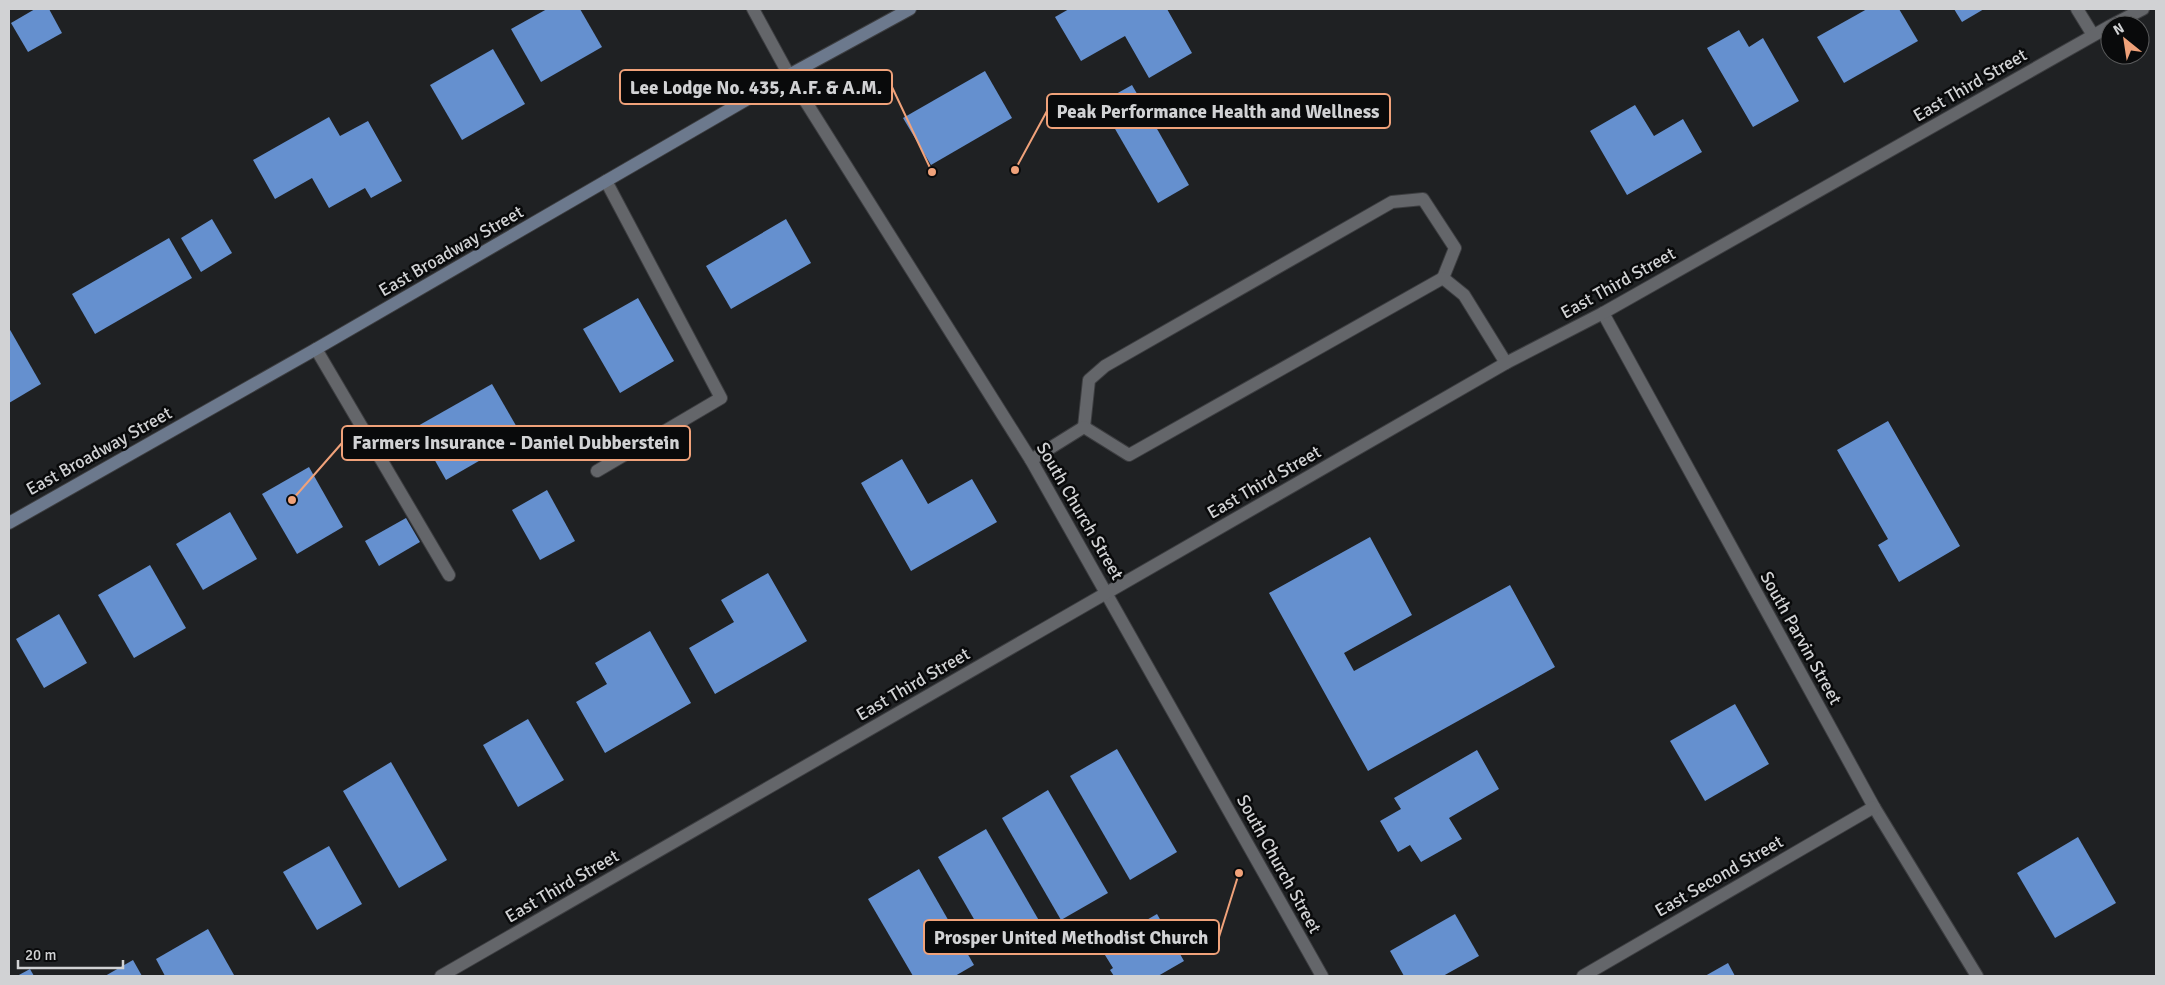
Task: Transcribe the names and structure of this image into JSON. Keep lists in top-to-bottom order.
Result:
{
  "streets": {
    "street": [
      "East Third Street",
      "East Broadway Street",
      "South Church Street",
      "South Parvin Street",
      "East Second Street"
    ]
  },
  "crossings": [
    ["East Third Street", "South Church Street"],
    ["East Third Street", "South Parvin Street"],
    ["East Broadway Street", "South Church Street"],
    ["South Parvin Street", "East Second Street"]
  ],
  "places": [
    "Peak Performance Health and Wellness",
    "Lee Lodge No. 435, A.F. & A.M.",
    "Farmers Insurance - Daniel Dubberstein",
    "Prosper United Methodist Church"
  ],
  "scale_bar": "20 m",
  "north": "top left"
}
